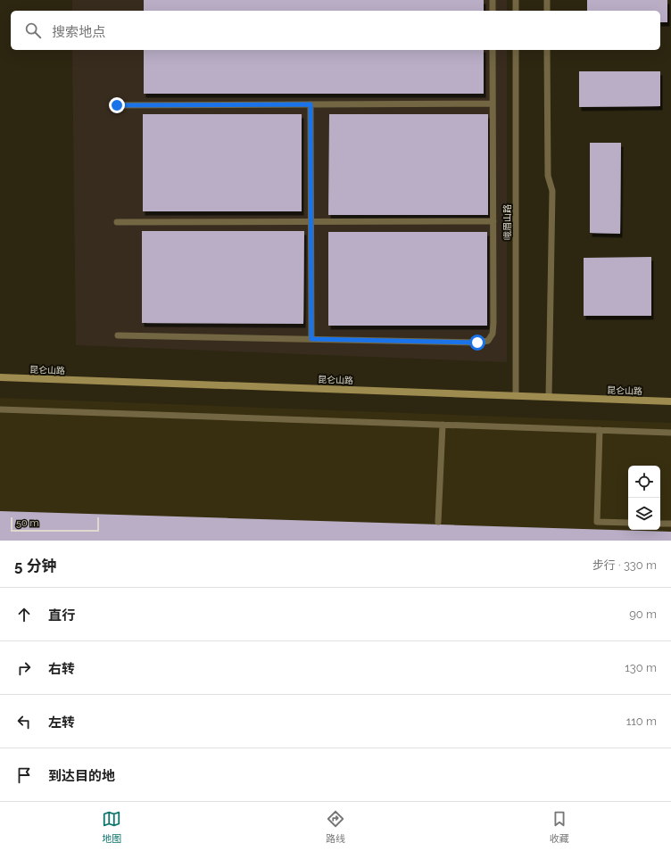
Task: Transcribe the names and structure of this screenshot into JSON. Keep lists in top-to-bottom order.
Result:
{
  "streets": {
    "street": ["昆仑山路"],
    "lane": ["峨眉山路"]
  },
  "crossings": [
    ["峨眉山路", "昆仑山路"]
  ],
  "scale_bar": "50 m",
  "page": {
    "search": "搜索地点",
    "scale": "50 m",
    "heading": ["5 分钟", "步行 · 330 m"],
    "list": [
      ["直行", "90 m"],
      ["右转", "130 m"],
      ["左转", "110 m"],
      "到达目的地"
    ],
    "nav": ["地图", "路线", "收藏"]
  }
}
